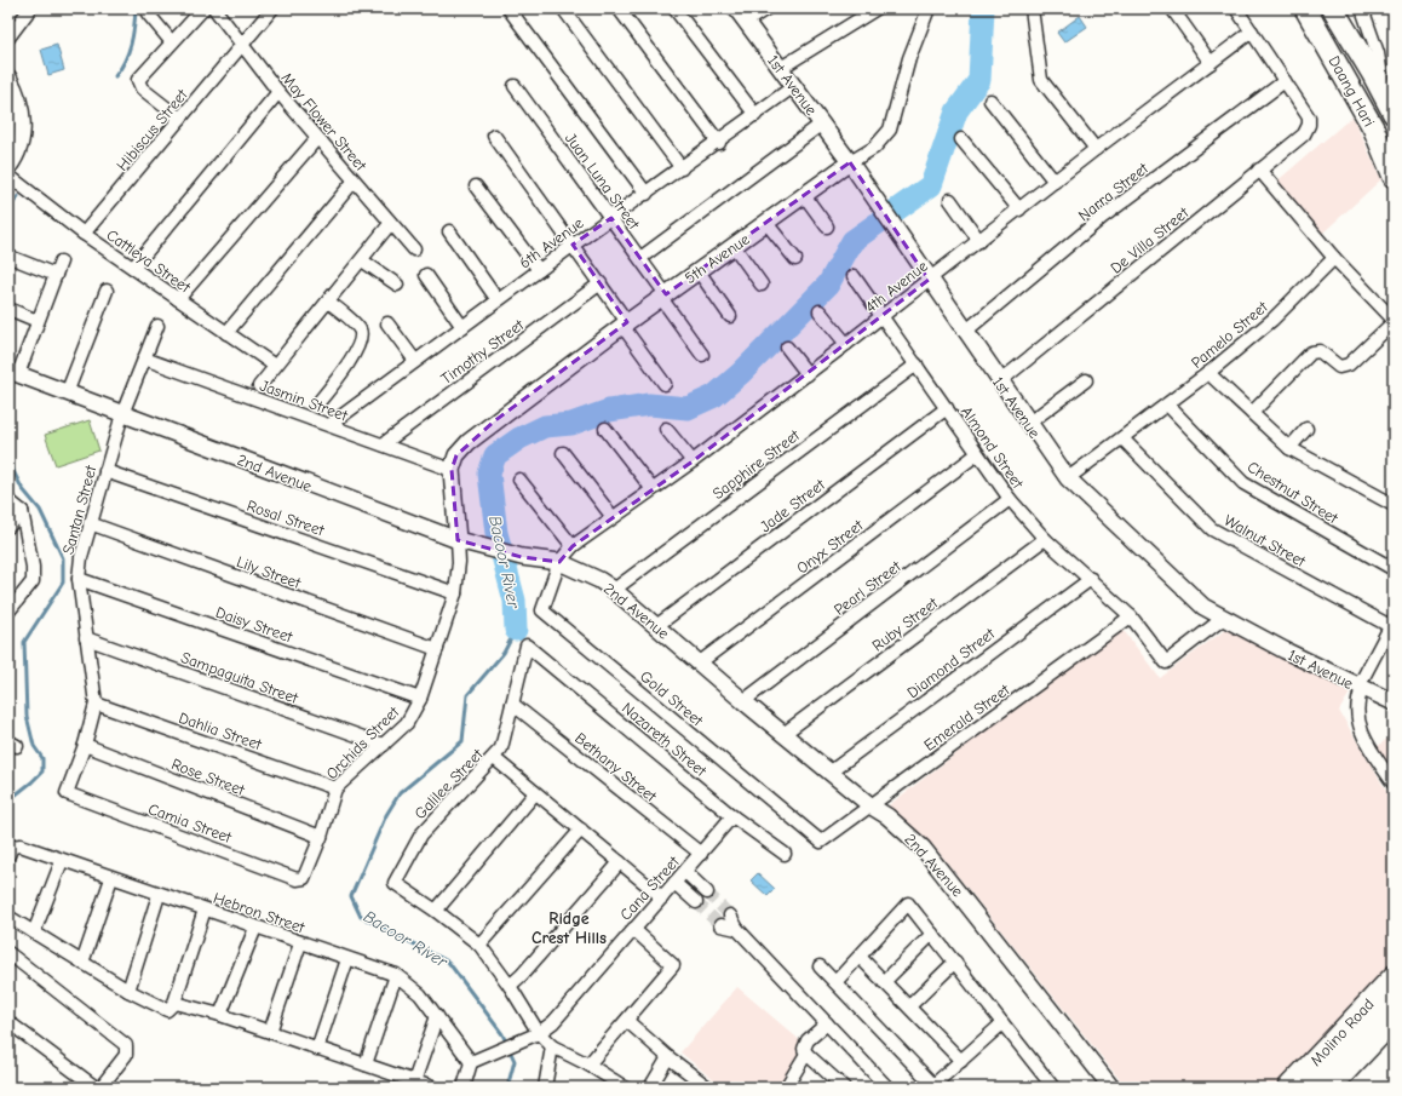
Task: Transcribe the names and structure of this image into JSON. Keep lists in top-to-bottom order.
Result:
{
  "streets": {
    "main road": ["Daang Hari", "Molino Road"],
    "street": [
      "1st Avenue",
      "May Flower Street",
      "Hibiscus Street",
      "Juan Luna Street",
      "Narra Street",
      "De Villa Street",
      "6th Avenue",
      "5th Avenue",
      "Cattleya Street",
      "4th Avenue",
      "Pamelo Street",
      "Timothy Street",
      "Jasmin Street",
      "Almond Street",
      "Sapphire Street",
      "2nd Avenue",
      "Chestnut Street",
      "Jade Street",
      "Santan Street",
      "Rosal Street",
      "Walnut Street",
      "Onyx Street",
      "Lily Street",
      "Pearl Street",
      "Daisy Street",
      "Ruby Street",
      "Diamond Street",
      "Sampaguita Street",
      "Gold Street",
      "Emerald Street",
      "Dahlia Street",
      "Nazareth Street",
      "Orchids Street",
      "Bethany Street",
      "Rose Street",
      "Galilee Street",
      "Camia Street",
      "Cana Street",
      "Hebron Street"
    ]
  },
  "crossings": [
    ["1st Avenue", "Narra Street"],
    ["1st Avenue", "De Villa Street"],
    ["1st Avenue", "6th Avenue"],
    ["1st Avenue", "5th Avenue"],
    ["1st Avenue", "4th Avenue"],
    ["1st Avenue", "Pamelo Street"],
    ["1st Avenue", "Almond Street"],
    ["May Flower Street", "Hibiscus Street"],
    ["Hibiscus Street", "Cattleya Street"],
    ["Juan Luna Street", "6th Avenue"],
    ["Juan Luna Street", "5th Avenue"],
    ["Narra Street", "De Villa Street"],
    ["6th Avenue", "Jasmin Street"],
    ["5th Avenue", "Jasmin Street"],
    ["4th Avenue", "Almond Street"],
    ["4th Avenue", "2nd Avenue"],
    ["4th Avenue", "Gold Street"],
    ["Pamelo Street", "Chestnut Street"],
    ["Pamelo Street", "Walnut Street"],
    ["Timothy Street", "Jasmin Street"],
    ["Jasmin Street", "Santan Street"],
    ["Almond Street", "Sapphire Street"],
    ["Almond Street", "Jade Street"],
    ["Almond Street", "Onyx Street"],
    ["Almond Street", "Pearl Street"],
    ["Almond Street", "Ruby Street"],
    ["Almond Street", "Diamond Street"],
    ["Almond Street", "Emerald Street"],
    ["Sapphire Street", "2nd Avenue"],
    ["2nd Avenue", "Jade Street"],
    ["2nd Avenue", "Santan Street"],
    ["2nd Avenue", "Onyx Street"],
    ["2nd Avenue", "Pearl Street"],
    ["2nd Avenue", "Ruby Street"],
    ["2nd Avenue", "Diamond Street"],
    ["2nd Avenue", "Gold Street"],
    ["2nd Avenue", "Emerald Street"],
    ["2nd Avenue", "Orchids Street"],
    ["Santan Street", "Rosal Street"],
    ["Santan Street", "Lily Street"],
    ["Santan Street", "Daisy Street"],
    ["Santan Street", "Sampaguita Street"],
    ["Santan Street", "Dahlia Street"],
    ["Santan Street", "Rose Street"],
    ["Santan Street", "Camia Street"],
    ["Rosal Street", "Orchids Street"],
    ["Lily Street", "Orchids Street"],
    ["Daisy Street", "Orchids Street"],
    ["Sampaguita Street", "Orchids Street"],
    ["Gold Street", "Emerald Street"],
    ["Dahlia Street", "Orchids Street"],
    ["Nazareth Street", "Galilee Street"],
    ["Nazareth Street", "Cana Street"],
    ["Orchids Street", "Rose Street"],
    ["Orchids Street", "Camia Street"],
    ["Bethany Street", "Galilee Street"],
    ["Bethany Street", "Cana Street"],
    ["Cana Street", "Hebron Street"]
  ],
  "districts": ["Ridge Crest Hills"],
  "water": ["Bacoor River"]
}
